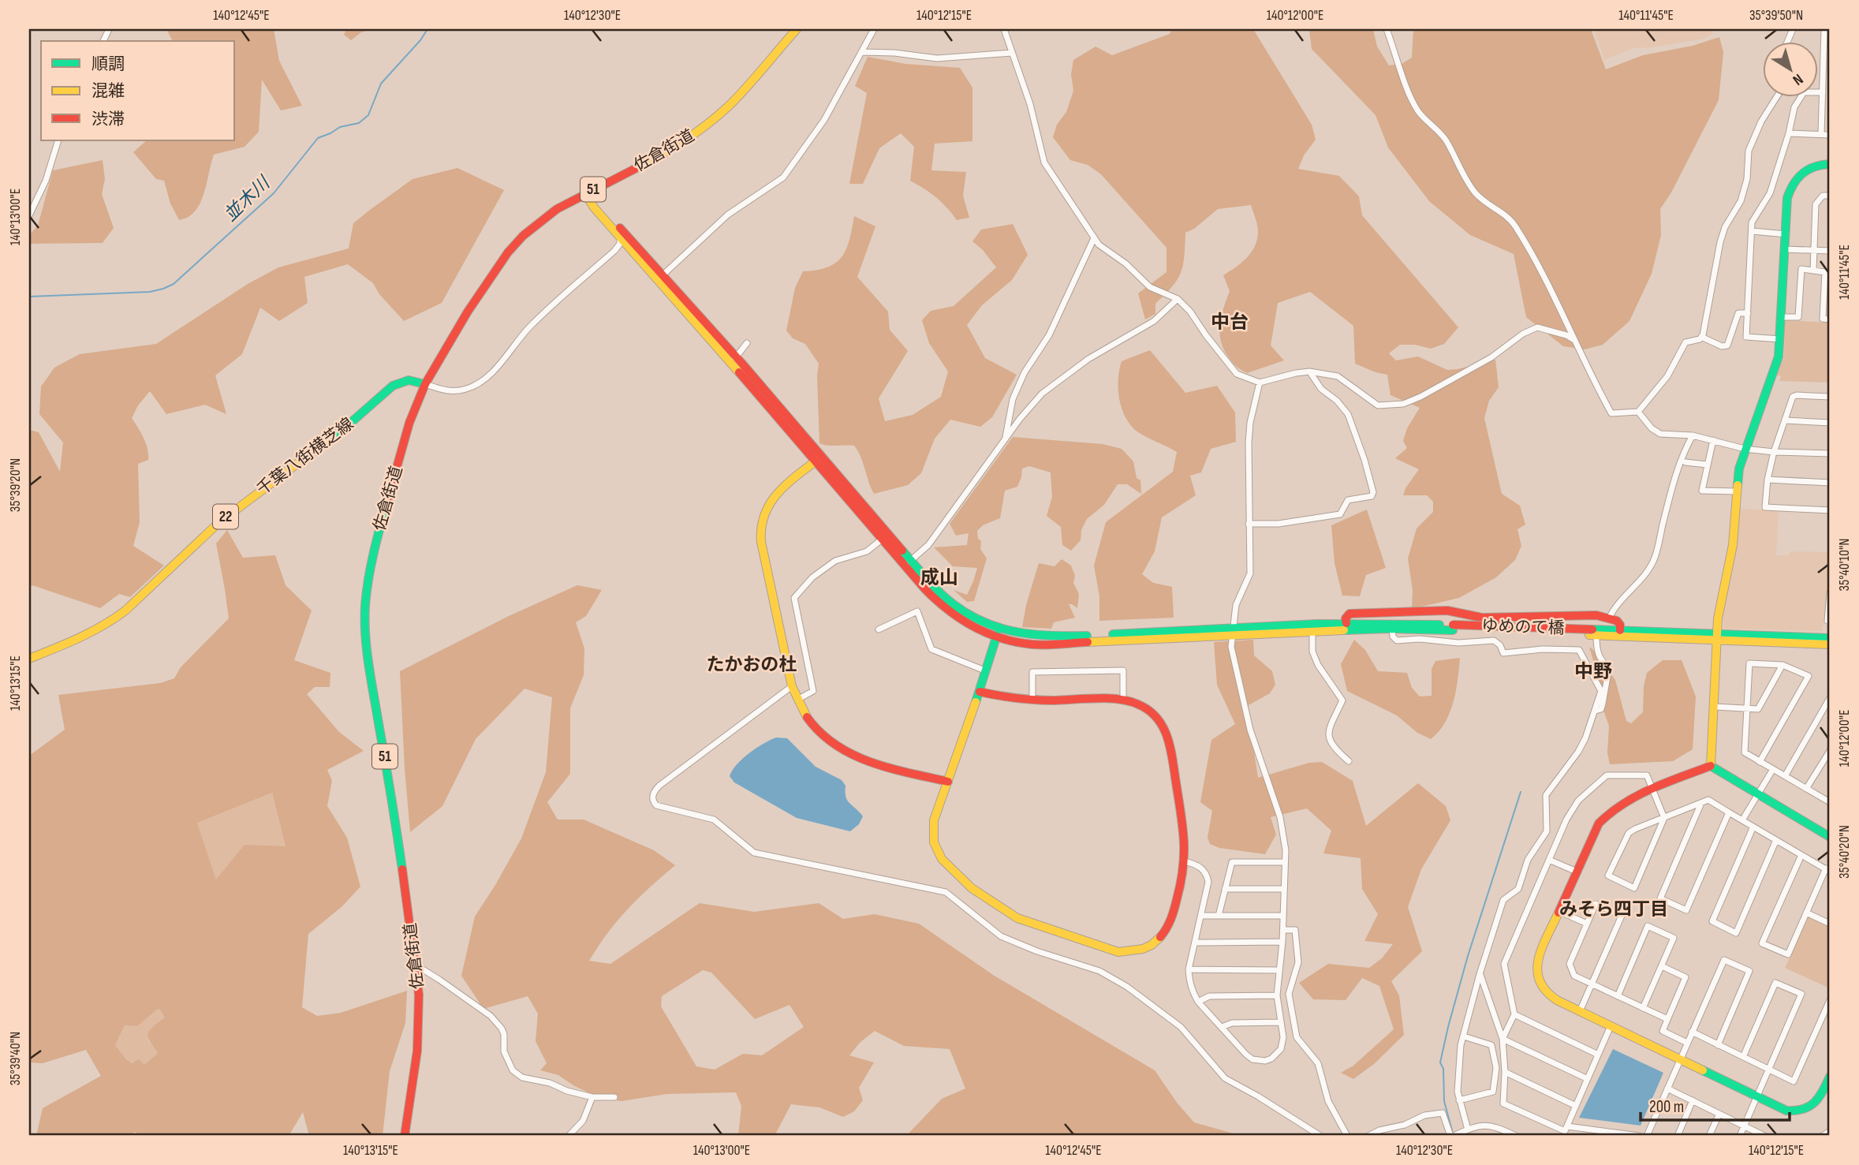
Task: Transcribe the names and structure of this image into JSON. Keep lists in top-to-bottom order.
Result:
{
  "streets": {
    "main road": [
      "佐倉街道",
      "51",
      "千葉八街横芝線",
      "22",
      "ゆめのて橋"
    ]
  },
  "crossings": [
    ["佐倉街道", "千葉八街横芝線"]
  ],
  "districts": [
    "中台",
    "成山",
    "たかおの杜",
    "中野",
    "みそら四丁目"
  ],
  "water": ["並木川"],
  "legend": ["順調", "混雑", "渋滞"],
  "scale_bar": "200 m",
  "north": "bottom right",
  "coordinates": [
    "140°12'45\"E",
    "140°12'30\"E",
    "140°12'15\"E",
    "140°12'00\"E",
    "140°11'45\"E",
    "35°39'50\"N",
    "140°13'00\"E",
    "35°39'20\"N",
    "35°40'10\"N",
    "140°13'15\"E",
    "35°40'20\"N",
    "35°39'40\"N"
  ]
}
